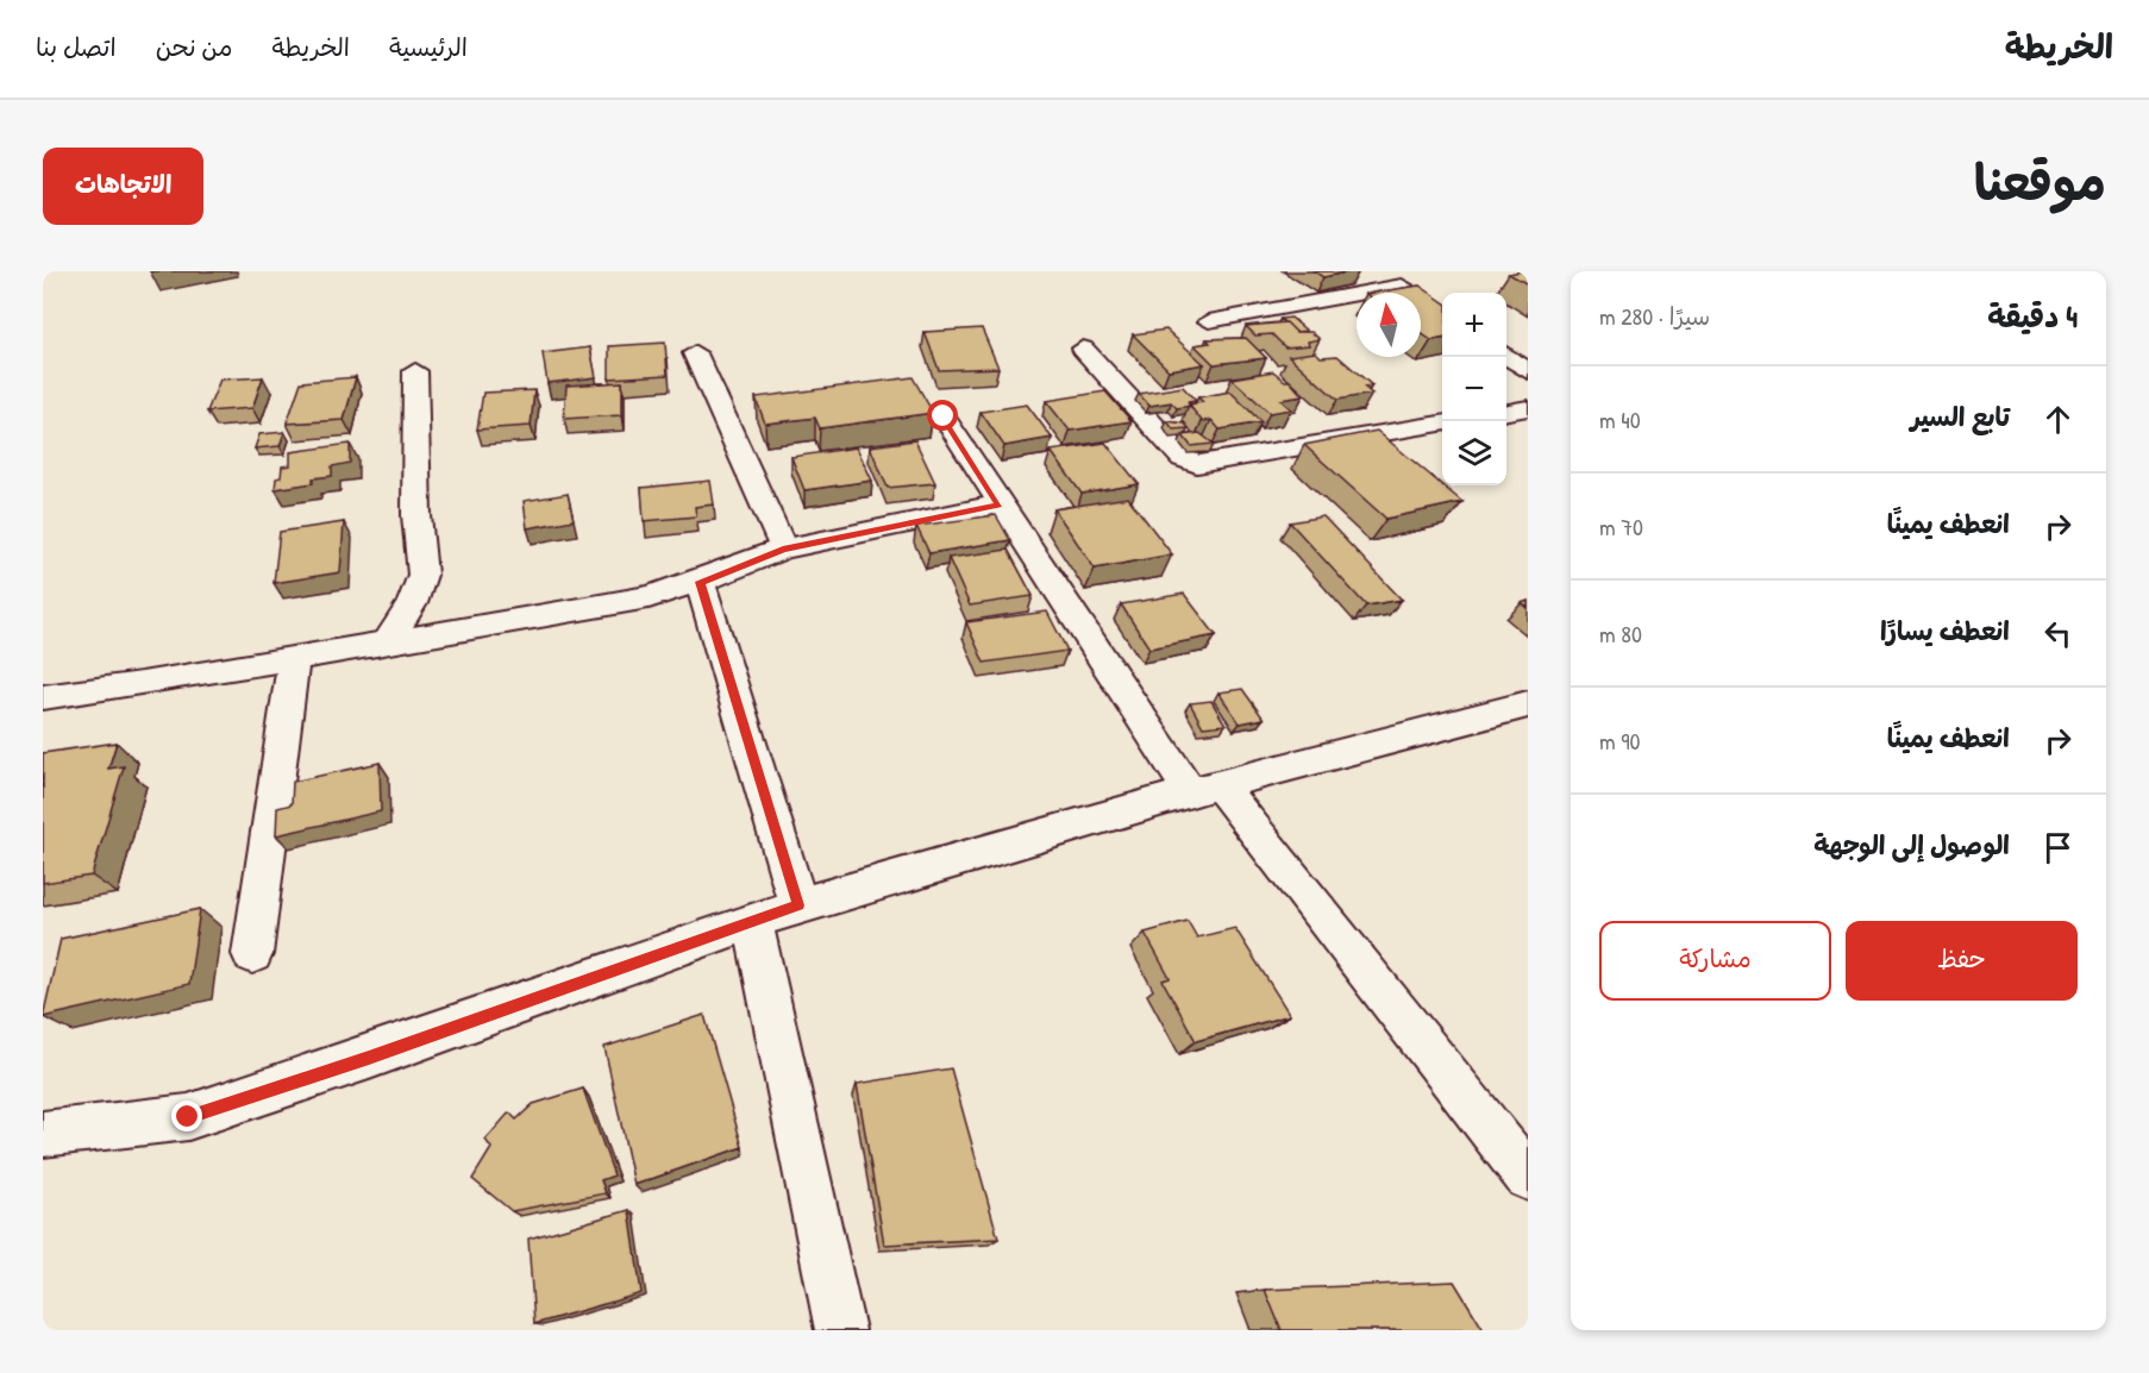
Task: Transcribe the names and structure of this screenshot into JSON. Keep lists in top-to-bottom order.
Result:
{
  "north": "top",
  "page": {
    "header": "الخريطة",
    "nav": [
      "الرئيسية",
      "الخريطة",
      "من نحن",
      "اتصل بنا"
    ],
    "title": "موقعنا",
    "buttons": [
      "الاتجاهات",
      ["حفظ", "مشاركة"]
    ],
    "heading": ["4 دقيقة", "سيرًا · 280 m"],
    "map_buttons": ["+", "−"],
    "list": [
      ["تابع السير", "40 m"],
      ["انعطف يمينًا", "70 m"],
      ["انعطف يسارًا", "80 m"],
      ["انعطف يمينًا", "90 m"],
      "الوصول إلى الوجهة"
    ]
  }
}
